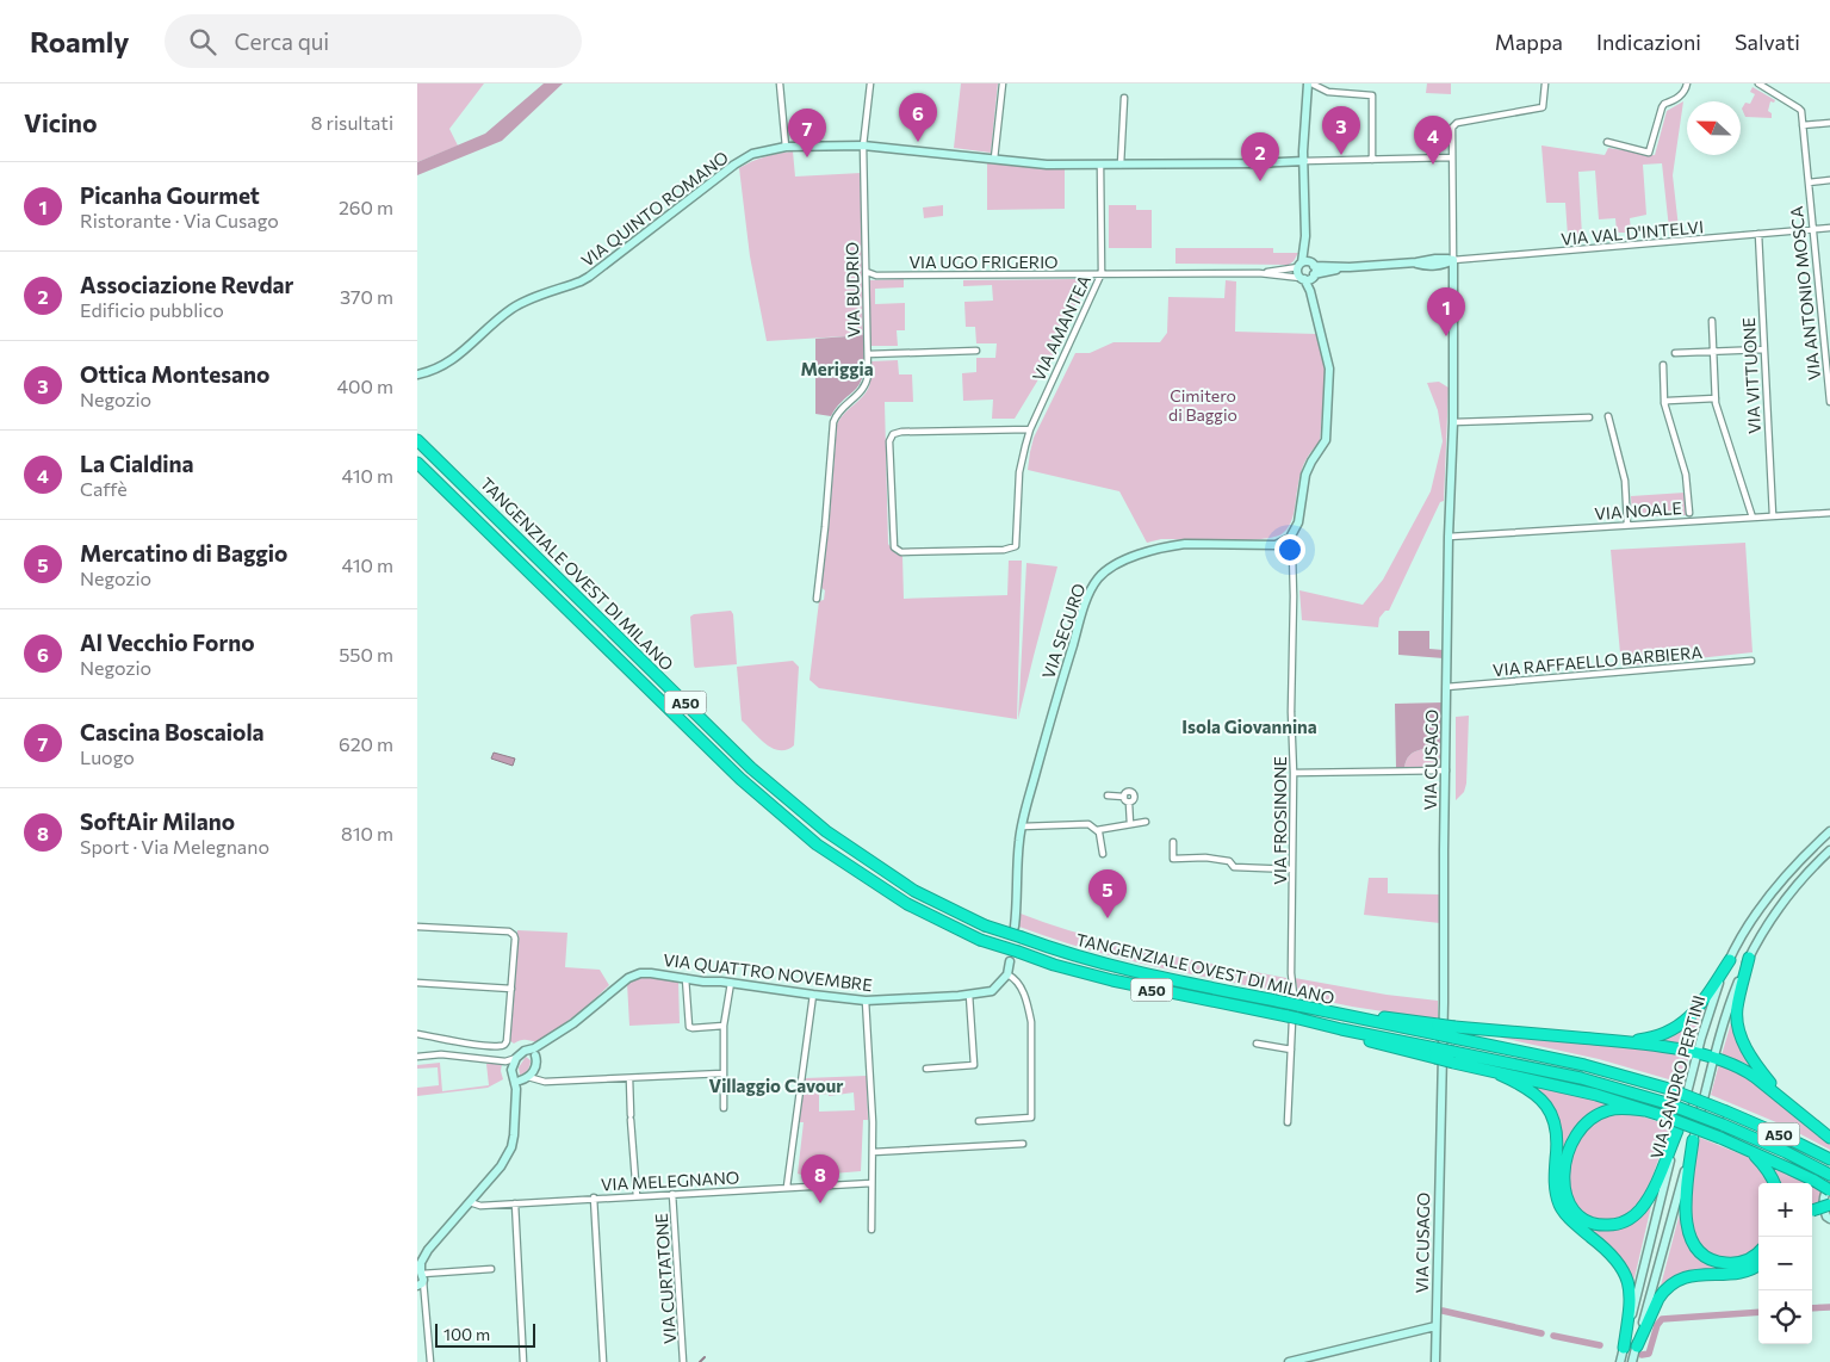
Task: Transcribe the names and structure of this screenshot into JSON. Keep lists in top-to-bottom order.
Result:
{
  "streets": {
    "highway": ["TANGENZIALE OVEST DI MILANO", "A50"],
    "street": [
      "VIA QUINTO ROMANO",
      "VIA VAL D'INTELVI",
      "VIA UGO FRIGERIO",
      "VIA BUDRIO",
      "VIA ANTONIO MOSCA",
      "VIA AMANTEA",
      "VIA VITTUONE",
      "VIA NOALE",
      "VIA SEGURO",
      "VIA RAFFAELLO BARBIERA",
      "VIA CUSAGO",
      "VIA FROSINONE",
      "VIA QUATTRO NOVEMBRE",
      "VIA SANDRO PERTINI",
      "VIA MELEGNANO",
      "VIA CURTATONE"
    ]
  },
  "crossings": [
    ["VIA QUINTO ROMANO", "VIA BUDRIO"],
    ["VIA QUINTO ROMANO", "VIA AMANTEA"],
    ["VIA QUINTO ROMANO", "VIA CUSAGO"],
    ["VIA VAL D'INTELVI", "VIA ANTONIO MOSCA"],
    ["VIA VAL D'INTELVI", "VIA VITTUONE"],
    ["VIA VAL D'INTELVI", "VIA CUSAGO"],
    ["VIA UGO FRIGERIO", "VIA BUDRIO"],
    ["VIA UGO FRIGERIO", "VIA AMANTEA"],
    ["VIA VITTUONE", "VIA NOALE"],
    ["VIA NOALE", "VIA CUSAGO"],
    ["TANGENZIALE OVEST DI MILANO", "VIA FROSINONE"],
    ["VIA SEGURO", "VIA FROSINONE"],
    ["VIA RAFFAELLO BARBIERA", "VIA CUSAGO"],
    ["VIA MELEGNANO", "VIA CURTATONE"]
  ],
  "districts": ["Meriggia", "Isola Giovannina", "Villaggio Cavour"],
  "parks": ["Cimitero di Baggio"],
  "scale_bar": "100 m",
  "north": "left",
  "page": {
    "header": "Roamly",
    "search": "Cerca qui",
    "nav": ["Mappa", "Indicazioni", "Salvati"],
    "heading": ["Vicino", "8 risultati"],
    "pins": [
      "6",
      "3",
      "7",
      "4",
      "2",
      "1",
      "5",
      "8"
    ],
    "list": [
      {
        "mark": "1",
        "name": "Picanha Gourmet",
        "note": "Ristorante · Via Cusago",
        "value": "260 m"
      },
      {
        "mark": "2",
        "name": "Associazione Revdar",
        "note": "Edificio pubblico",
        "value": "370 m"
      },
      {
        "mark": "3",
        "name": "Ottica Montesano",
        "note": "Negozio",
        "value": "400 m"
      },
      {
        "mark": "4",
        "name": "La Cialdina",
        "note": "Caffè",
        "value": "410 m"
      },
      {
        "mark": "5",
        "name": "Mercatino di Baggio",
        "note": "Negozio",
        "value": "410 m"
      },
      {
        "mark": "6",
        "name": "Al Vecchio Forno",
        "note": "Negozio",
        "value": "550 m"
      },
      {
        "mark": "7",
        "name": "Cascina Boscaiola",
        "note": "Luogo",
        "value": "620 m"
      },
      {
        "mark": "8",
        "name": "SoftAir Milano",
        "note": "Sport · Via Melegnano",
        "value": "810 m"
      }
    ],
    "map_buttons": ["+", "−"],
    "scale": "100 m"
  }
}
